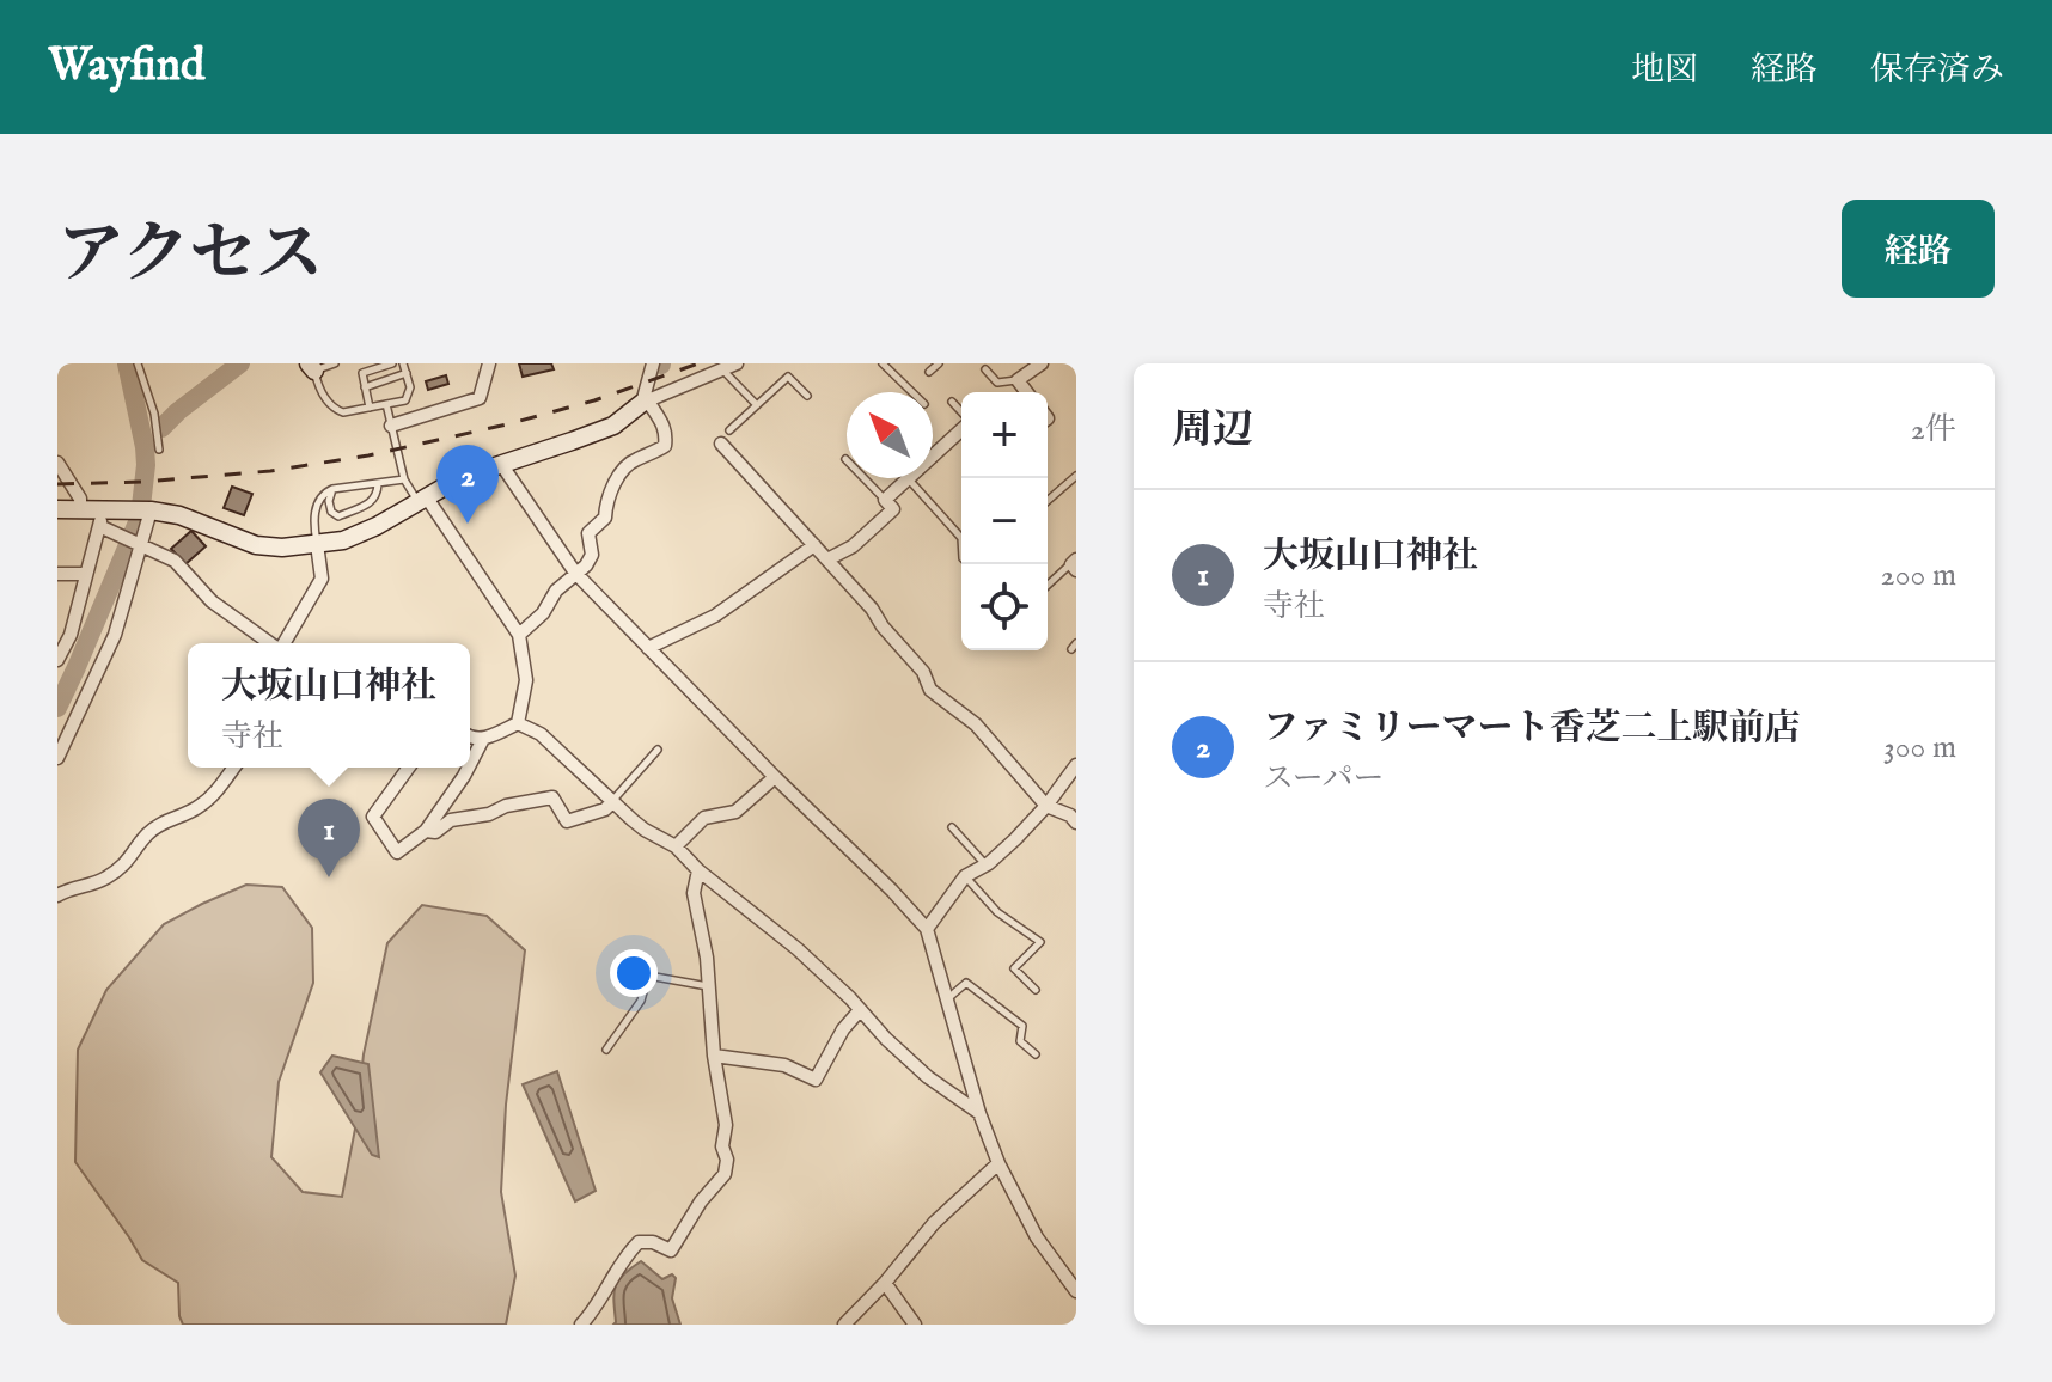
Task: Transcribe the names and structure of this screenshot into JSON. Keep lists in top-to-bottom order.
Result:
{
  "north": "top left",
  "page": {
    "header": "Wayfind",
    "nav": ["地図", "経路", "保存済み"],
    "title": "アクセス",
    "buttons": "経路",
    "heading": ["周辺", "2件"],
    "map_buttons": ["+", "−"],
    "pins": ["2", "1"],
    "list": [
      {
        "mark": "1",
        "name": "大坂山口神社",
        "note": "寺社",
        "value": "200 m"
      },
      {
        "mark": "2",
        "name": "ファミリーマート香芝二上駅前店",
        "note": "スーパー",
        "value": "300 m"
      }
    ],
    "popup": ["大坂山口神社", "寺社"]
  }
}
